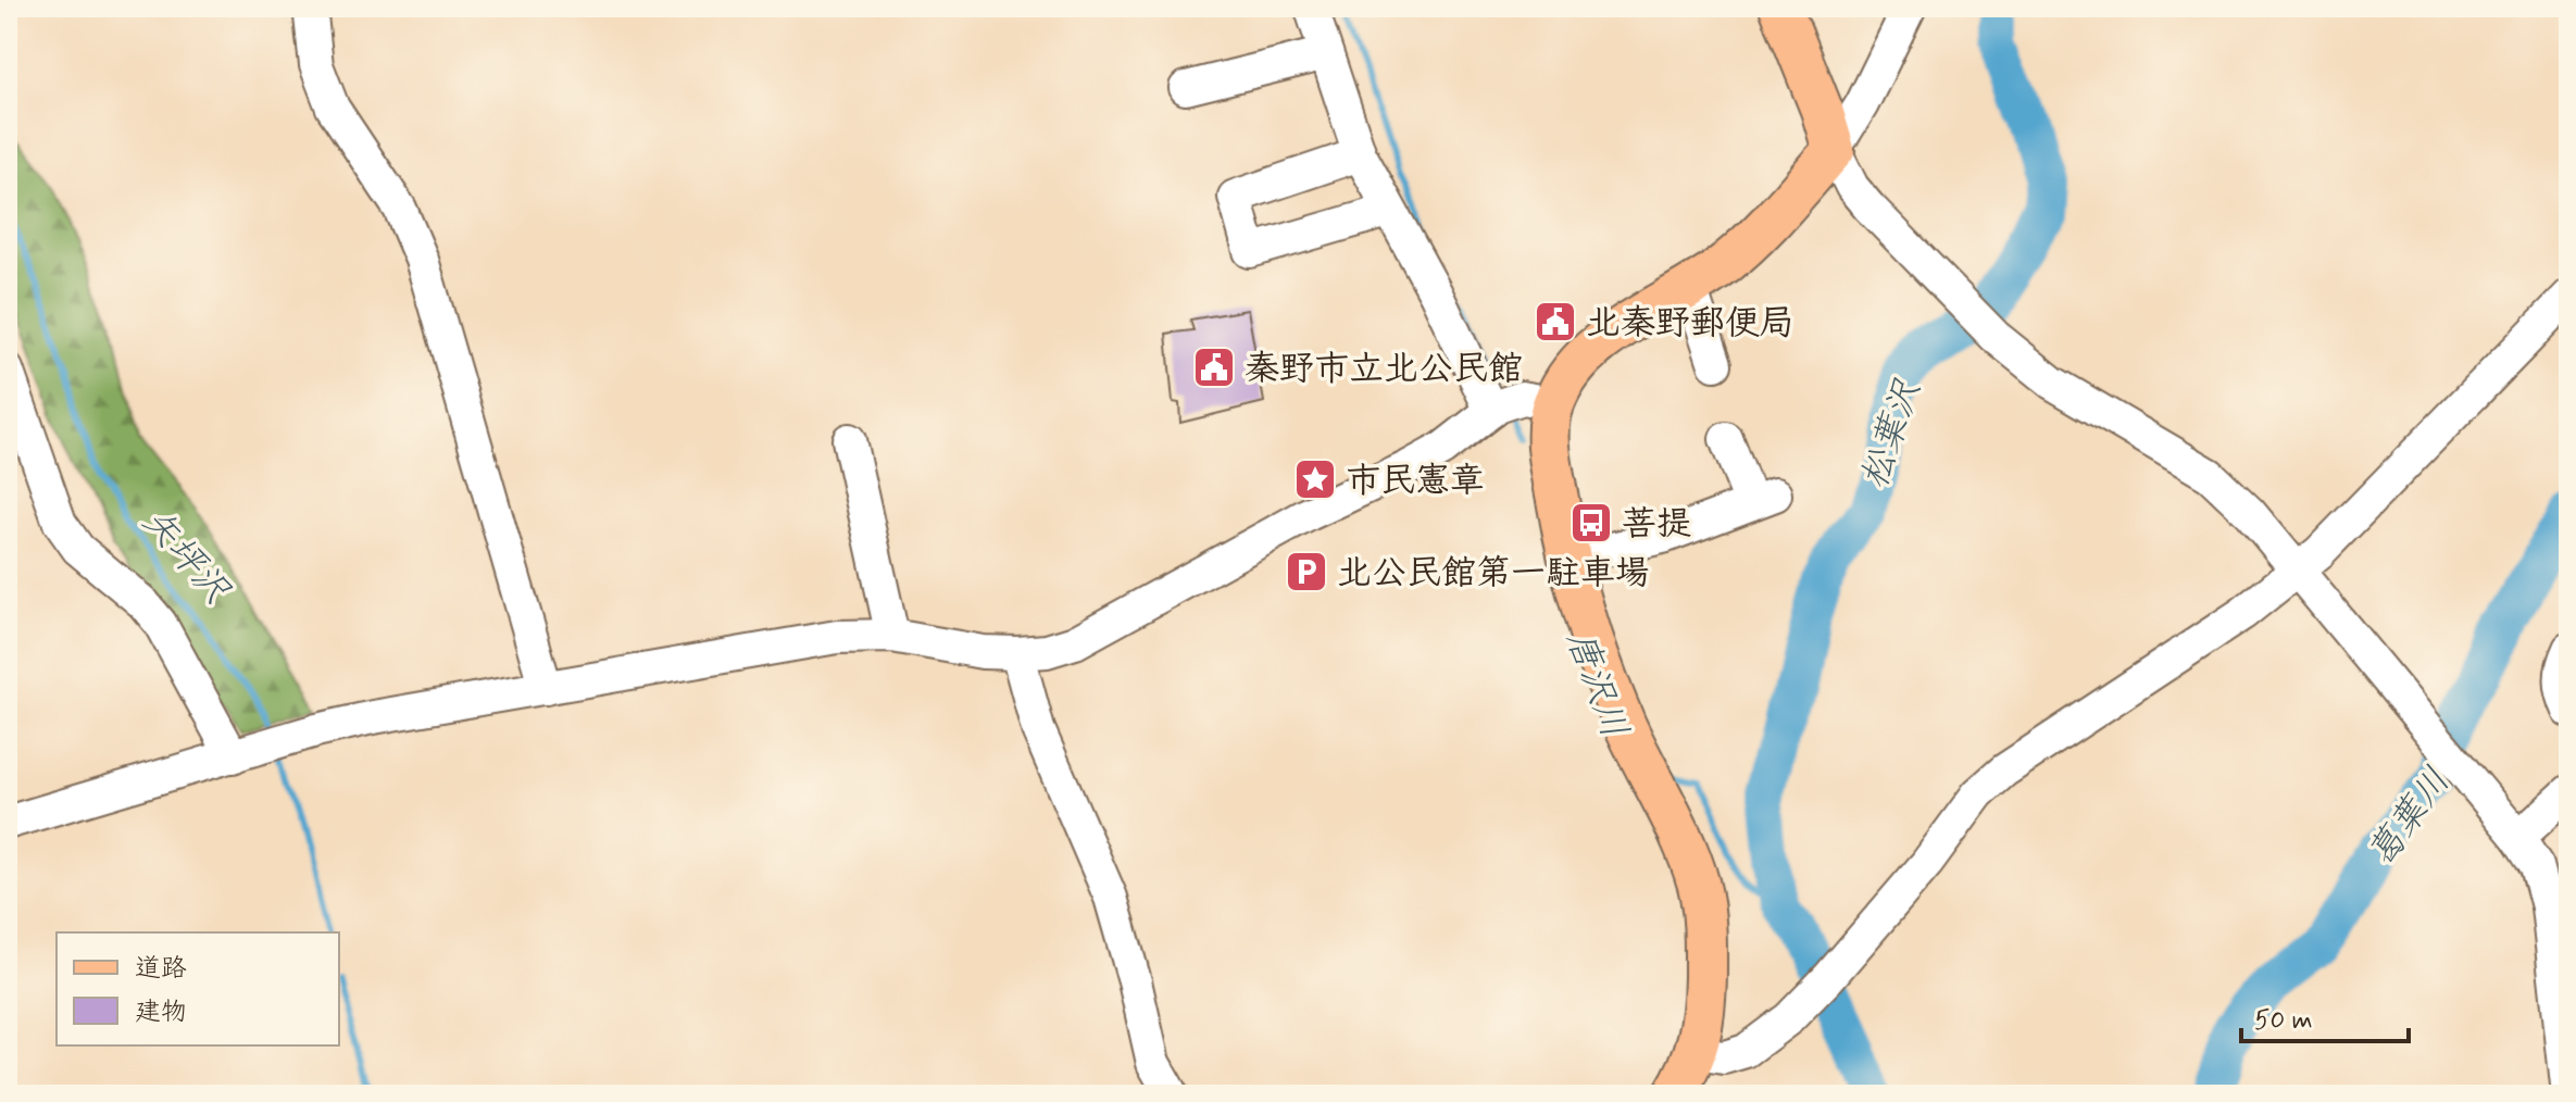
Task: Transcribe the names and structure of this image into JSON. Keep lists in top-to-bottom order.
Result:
{
  "water": [
    "松葉沢",
    "矢坪沢",
    "唐沢川",
    "葛葉川"
  ],
  "places": {
    "public building": ["北秦野郵便局", "秦野市立北公民館"],
    "place": ["市民憲章"],
    "bus stop": ["菩提"],
    "parking": ["北公民館第一駐車場"]
  },
  "legend": ["道路", "建物"],
  "scale_bar": "50 m"
}
